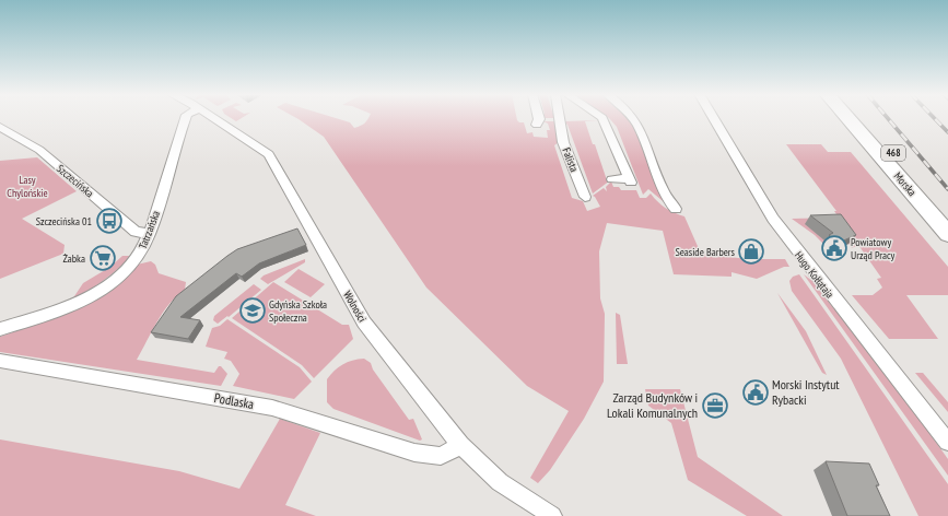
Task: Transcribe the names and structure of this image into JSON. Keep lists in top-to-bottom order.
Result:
{
  "streets": {
    "main road": ["468", "Morska"],
    "street": [
      "Falista",
      "Szczecińska",
      "Tatrzańska",
      "Hugo Kołłątaja",
      "Wolności",
      "Podlaska"
    ]
  },
  "crossings": [
    ["Szczecińska", "Tatrzańska"],
    ["Wolności", "Podlaska"]
  ],
  "parks": ["Lasy Chylońskie"],
  "places": {
    "bus stop": ["Szczecińska 01"],
    "public building": ["Powiatowy Urząd Pracy", "Morski Instytut Rybacki"],
    "shop": ["Seaside Barbers"],
    "supermarket": ["Żabka"],
    "school or university": ["Gdyńska Szkoła Społeczna"],
    "office": ["Zarząd Budynków i Lokali Komunalnych"]
  }
}
